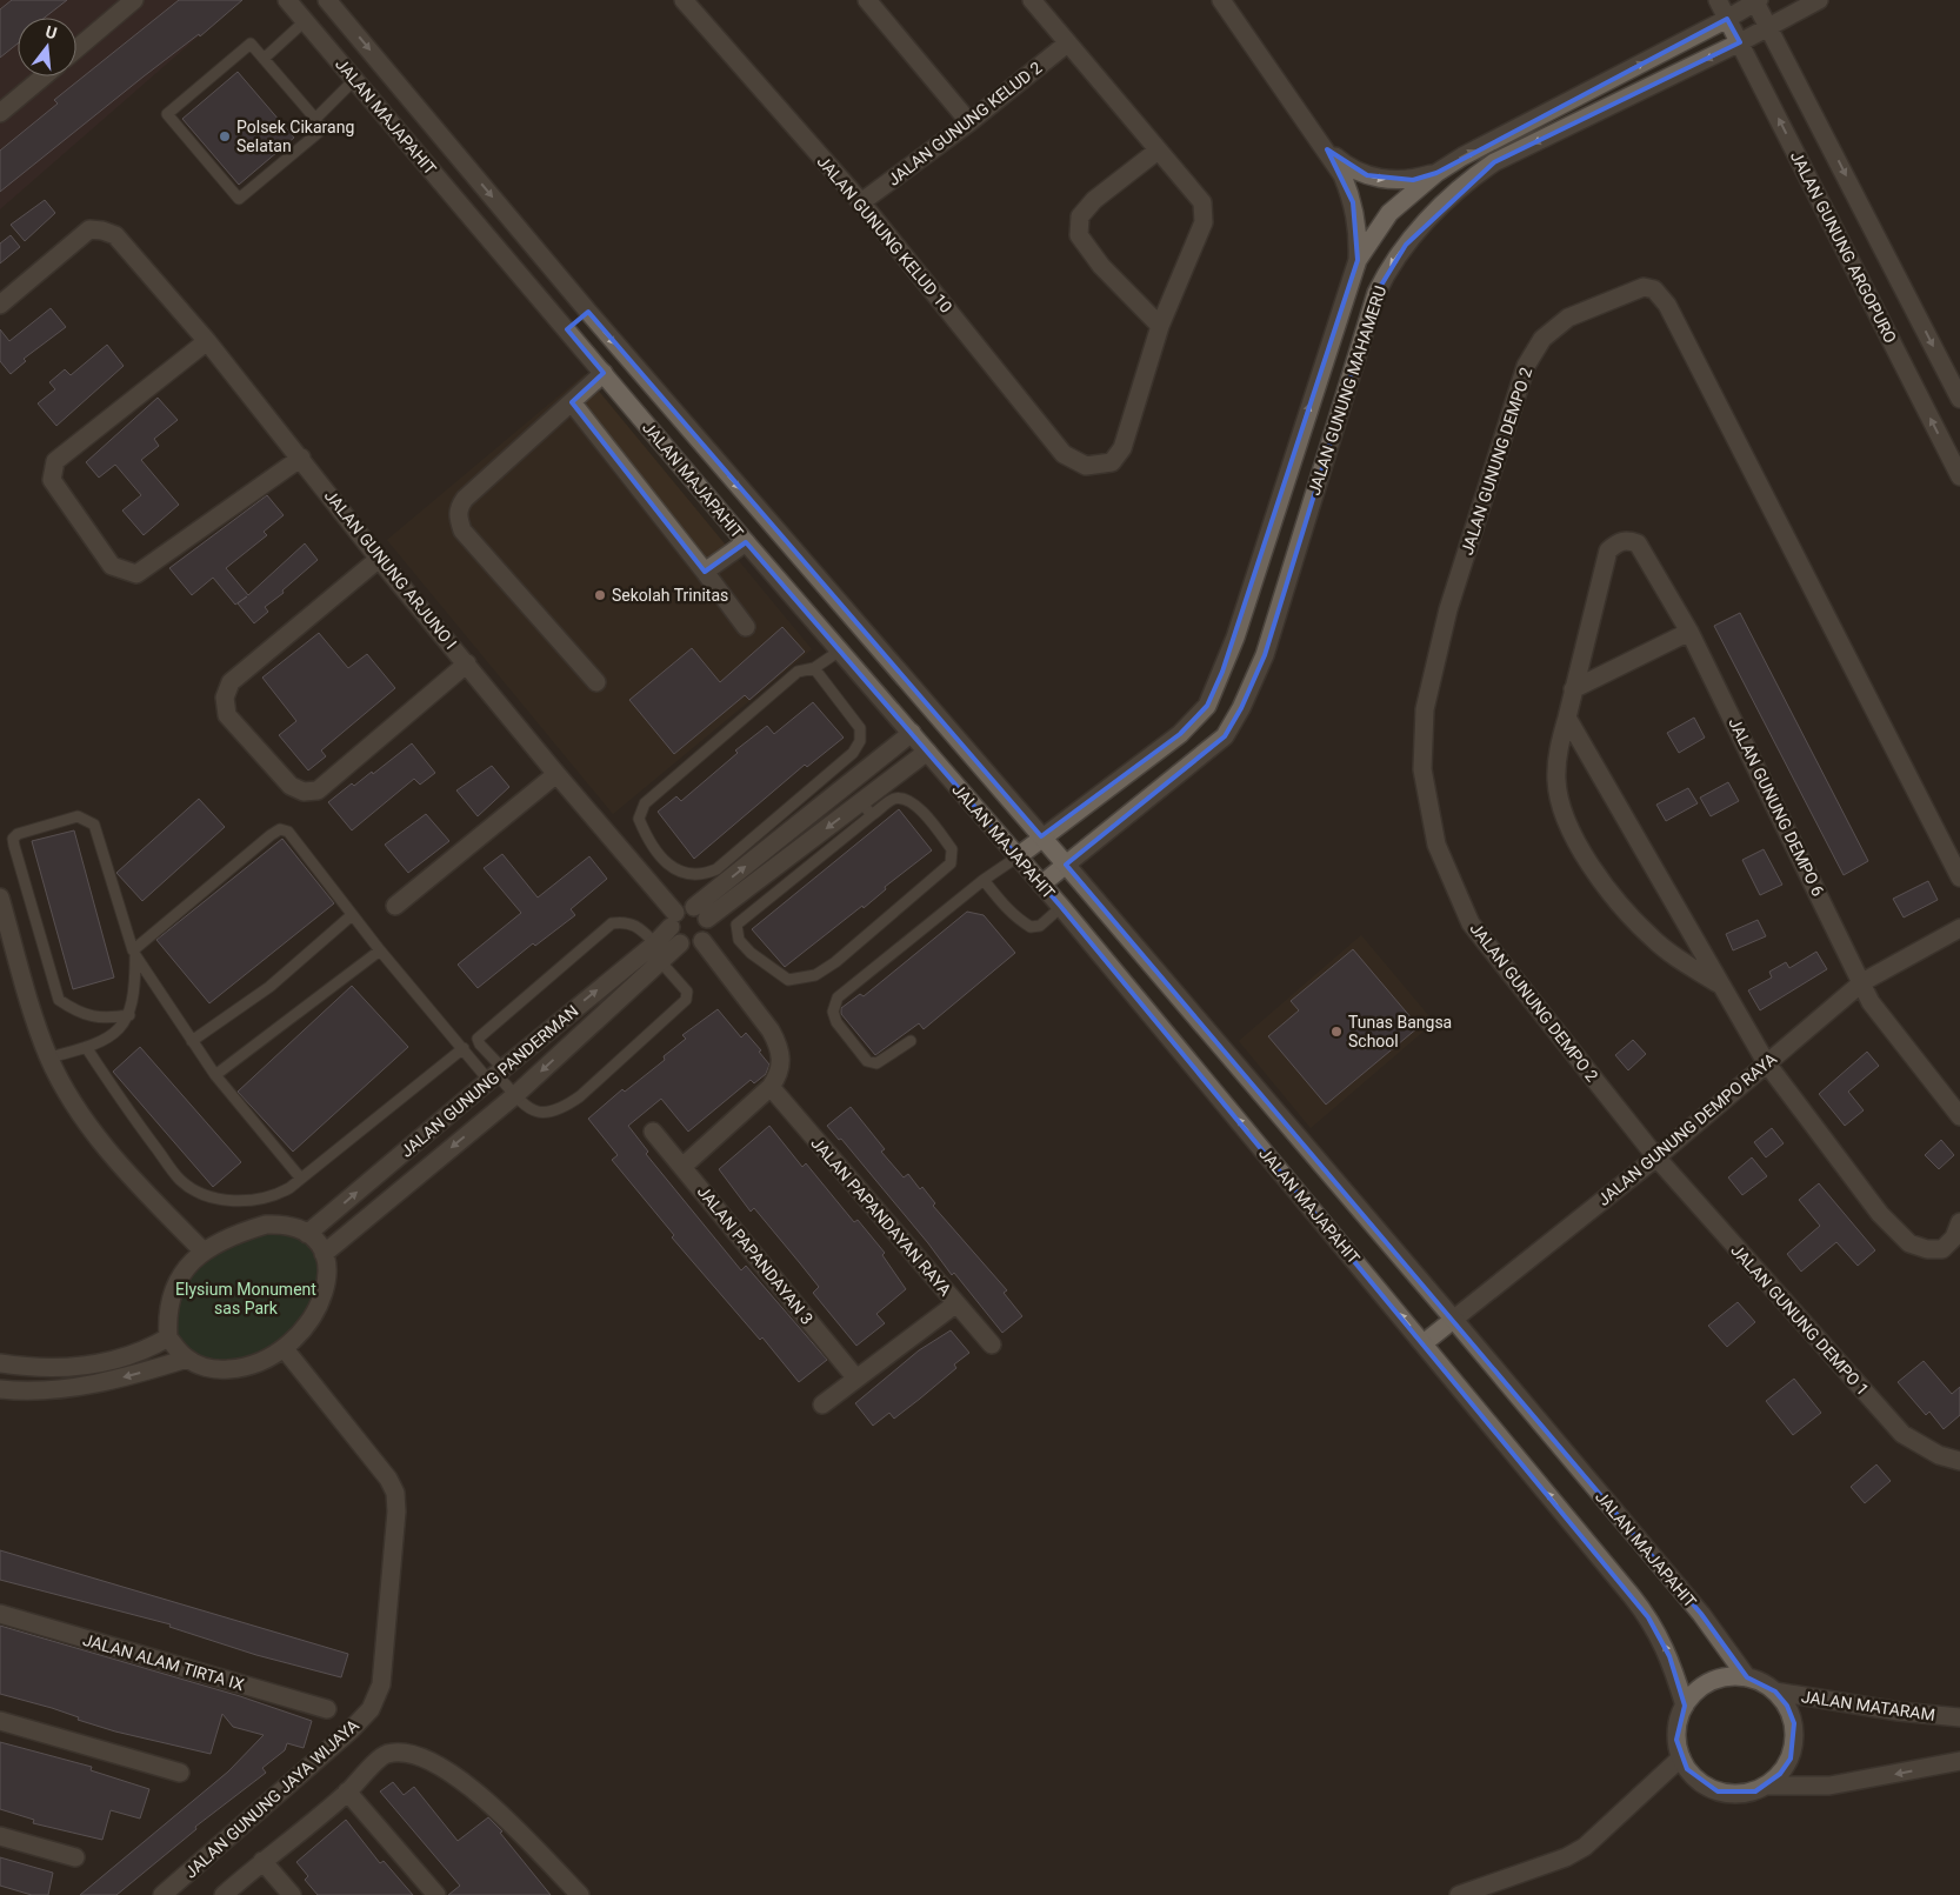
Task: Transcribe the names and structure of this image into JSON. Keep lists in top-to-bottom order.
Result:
{
  "streets": {
    "street": [
      "JALAN MAJAPAHIT",
      "JALAN GUNUNG KELUD 2",
      "JALAN GUNUNG KELUD 10",
      "JALAN GUNUNG ARGOPURO",
      "JALAN GUNUNG MAHAMERU",
      "JALAN GUNUNG DEMPO 2",
      "JALAN GUNUNG ARJUNO I",
      "JALAN GUNUNG DEMPO 6",
      "JALAN GUNUNG PANDERMAN",
      "JALAN GUNUNG DEMPO RAYA",
      "JALAN PAPANDAYAN RAYA",
      "JALAN PAPANDAYAN 3",
      "JALAN GUNUNG DEMPO 1",
      "JALAN ALAM TIRTA IX",
      "JALAN MATARAM",
      "JALAN GUNUNG JAYA WIJAYA"
    ]
  },
  "crossings": [
    ["JALAN MAJAPAHIT", "JALAN GUNUNG MAHAMERU"],
    ["JALAN MAJAPAHIT", "JALAN GUNUNG PANDERMAN"],
    ["JALAN MAJAPAHIT", "JALAN GUNUNG DEMPO RAYA"],
    ["JALAN MAJAPAHIT", "JALAN MATARAM"],
    ["JALAN GUNUNG KELUD 2", "JALAN GUNUNG KELUD 10"],
    ["JALAN GUNUNG ARGOPURO", "JALAN GUNUNG MAHAMERU"],
    ["JALAN GUNUNG DEMPO 2", "JALAN GUNUNG DEMPO RAYA"],
    ["JALAN GUNUNG DEMPO 2", "JALAN GUNUNG DEMPO 1"],
    ["JALAN GUNUNG ARJUNO I", "JALAN GUNUNG PANDERMAN"],
    ["JALAN GUNUNG DEMPO 6", "JALAN GUNUNG DEMPO RAYA"],
    ["JALAN GUNUNG PANDERMAN", "JALAN GUNUNG JAYA WIJAYA"],
    ["JALAN GUNUNG DEMPO RAYA", "JALAN GUNUNG DEMPO 1"]
  ],
  "parks": ["Elysium Monument sas Park"],
  "places": ["Polsek Cikarang Selatan", "Sekolah Trinitas", "Tunas Bangsa School"],
  "north": "top"
}
